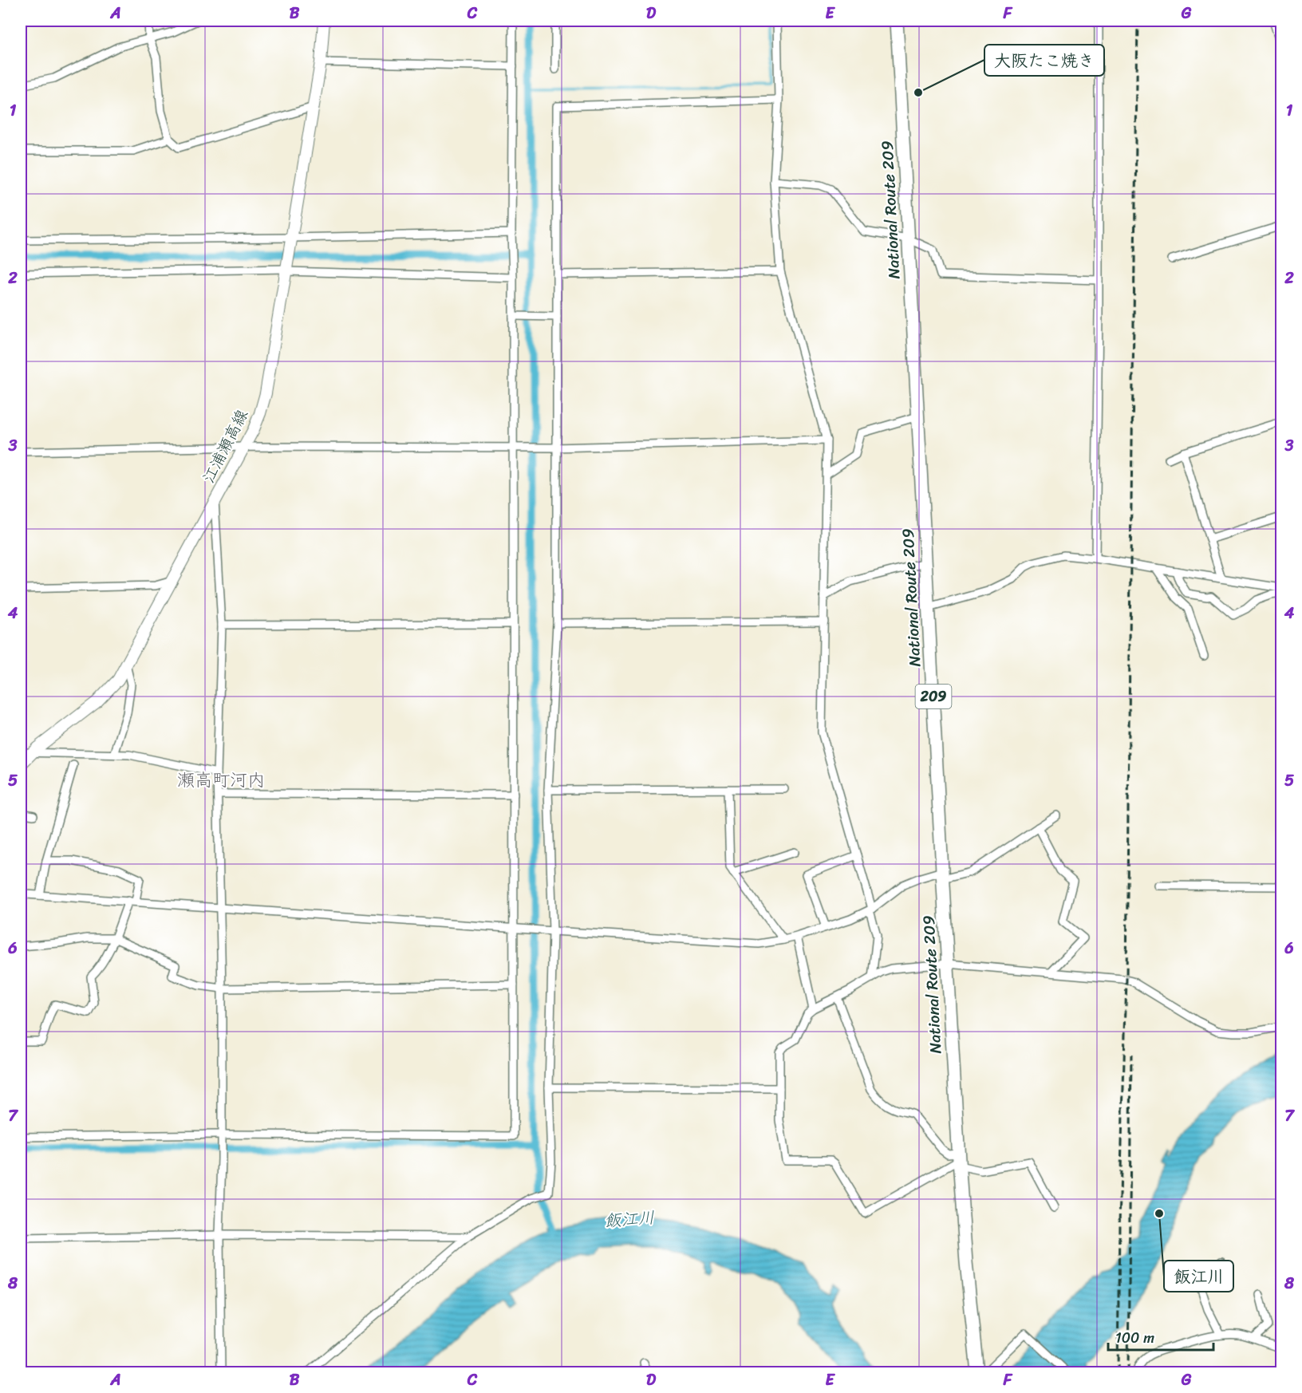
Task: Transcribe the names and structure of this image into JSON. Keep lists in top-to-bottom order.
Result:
{
  "streets": {
    "highway": ["National Route 209", "209"],
    "main road": ["江浦瀬高線"]
  },
  "districts": ["瀬高町河内"],
  "water": ["飯江川"],
  "places": ["大阪たこ焼き", "飯江川"],
  "scale_bar": "100 m",
  "grid": {
    "columns": [
      "A",
      "B",
      "C",
      "D",
      "E",
      "F",
      "G"
    ],
    "rows": [
      "1",
      "2",
      "3",
      "4",
      "5",
      "6",
      "7",
      "8"
    ]
  }
}
